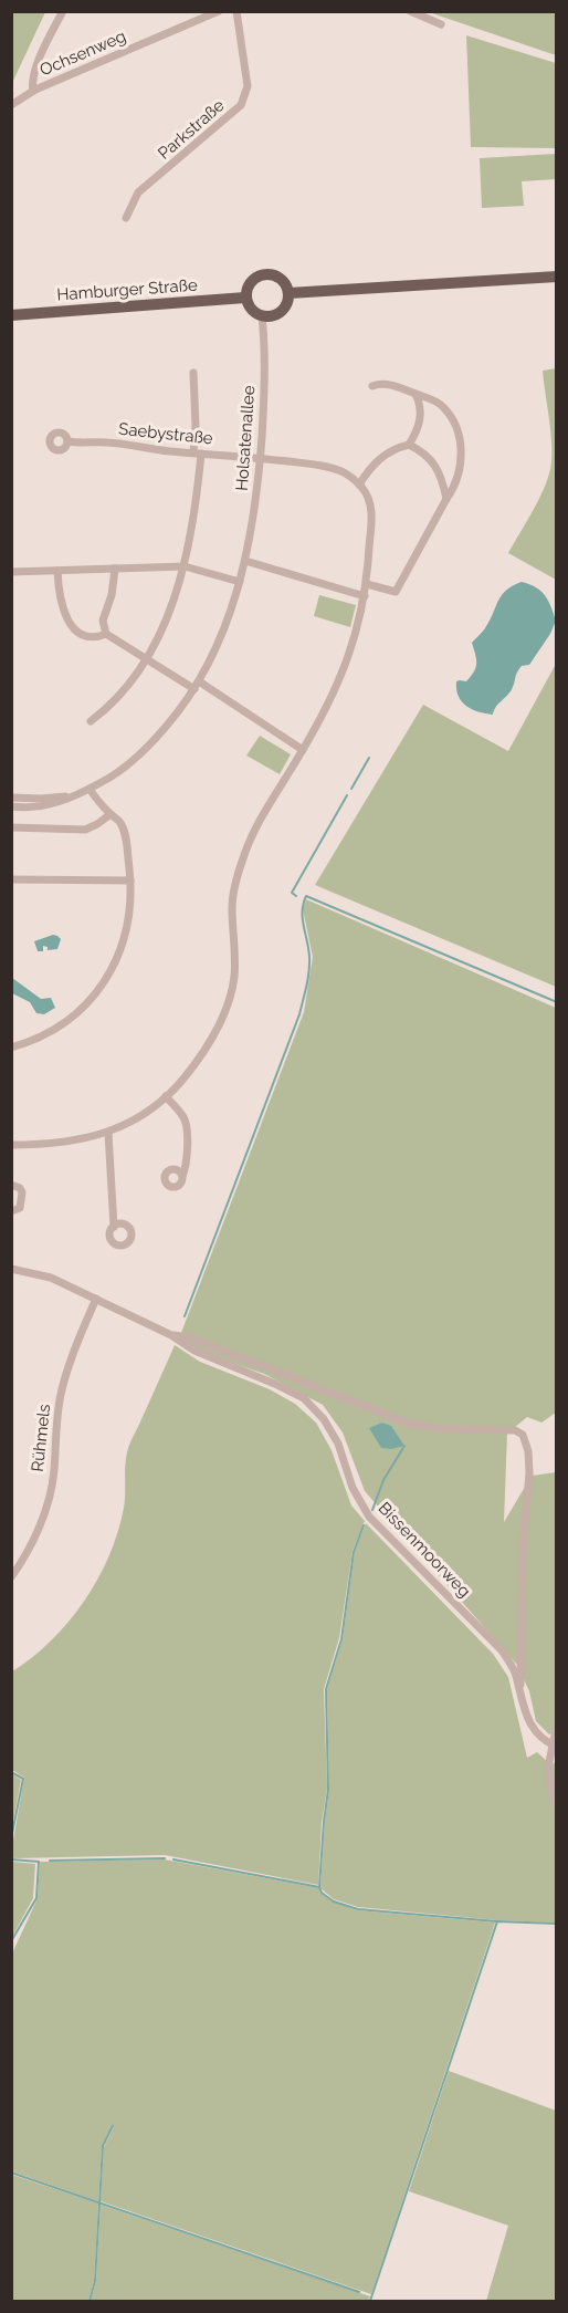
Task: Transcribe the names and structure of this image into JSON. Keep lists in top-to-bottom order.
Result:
{
  "streets": {
    "main road": ["Hamburger Straße"],
    "street": [
      "Ochsenweg",
      "Parkstraße",
      "Saebystraße",
      "Holsatenallee",
      "Rühmels",
      "Bissenmoorweg"
    ]
  },
  "crossings": [
    ["Hamburger Straße", "Holsatenallee"],
    ["Saebystraße", "Holsatenallee"],
    ["Rühmels", "Bissenmoorweg"]
  ]
}
